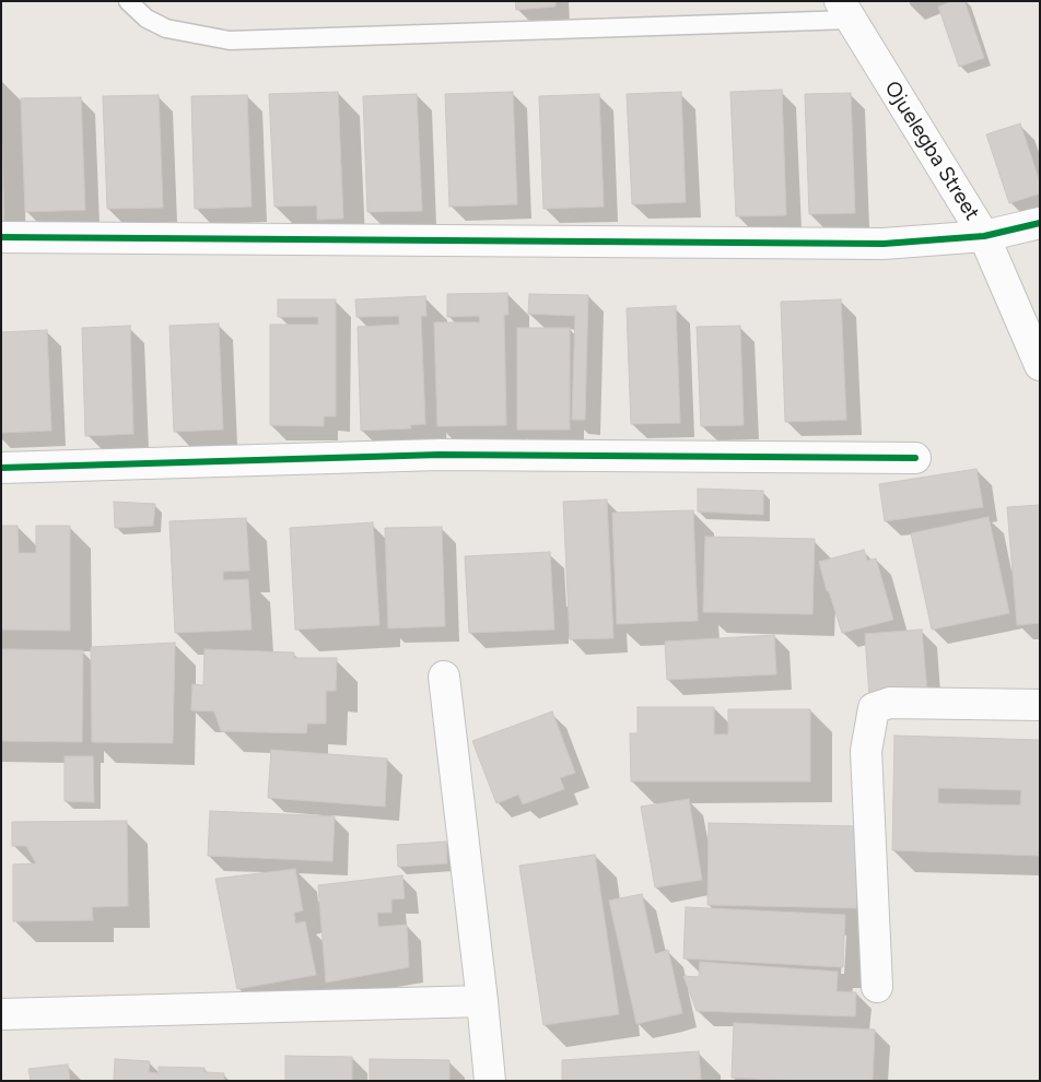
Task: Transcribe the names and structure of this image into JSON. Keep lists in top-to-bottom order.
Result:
{
  "streets": {
    "street": ["Ojuelegba Street"]
  }
}
